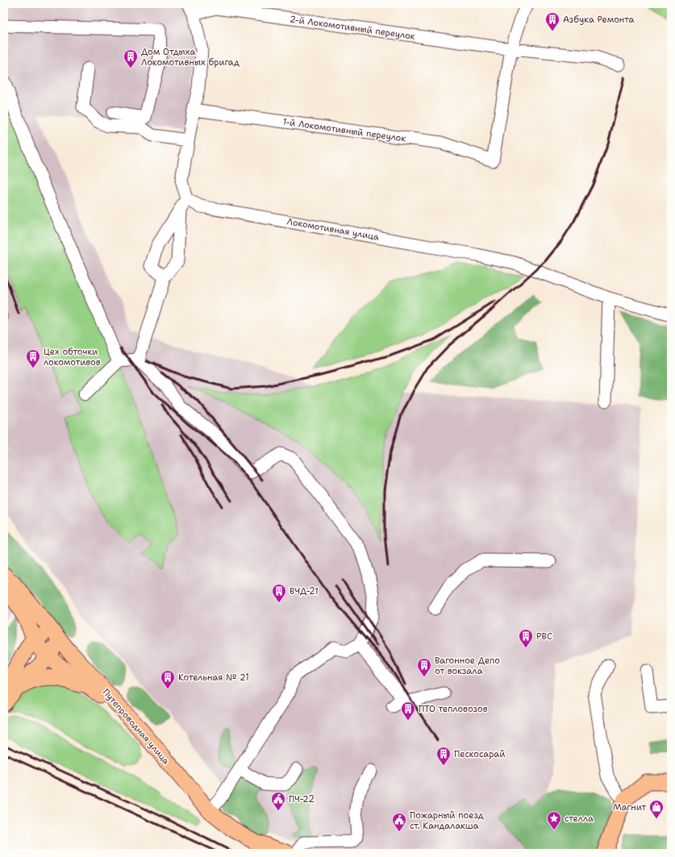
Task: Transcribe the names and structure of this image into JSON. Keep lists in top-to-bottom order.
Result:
{
  "streets": {
    "main road": ["Путепроводная улица"],
    "street": ["2-й Локомотивный переулок", "1-й Локомотивный переулок", "Локомотивная улица"]
  },
  "crossings": [
    ["2-й Локомотивный переулок", "1-й Локомотивный переулок"]
  ],
  "places": {
    "building": [
      "Азбука Ремонта",
      "Дом Отдыха Локомотивных бригад",
      "Цех обточки локомотивов",
      "ВЧД-21",
      "РВС",
      "Вагонное Депо от вокзала",
      "Котельная № 21",
      "ПТО тепловозов",
      "Пескосарай"
    ],
    "public building": ["ПЧ-22", "Пожарный поезд ст. Кандалакша"],
    "shop": ["Магнит"],
    "place": ["стелла"]
  }
}
